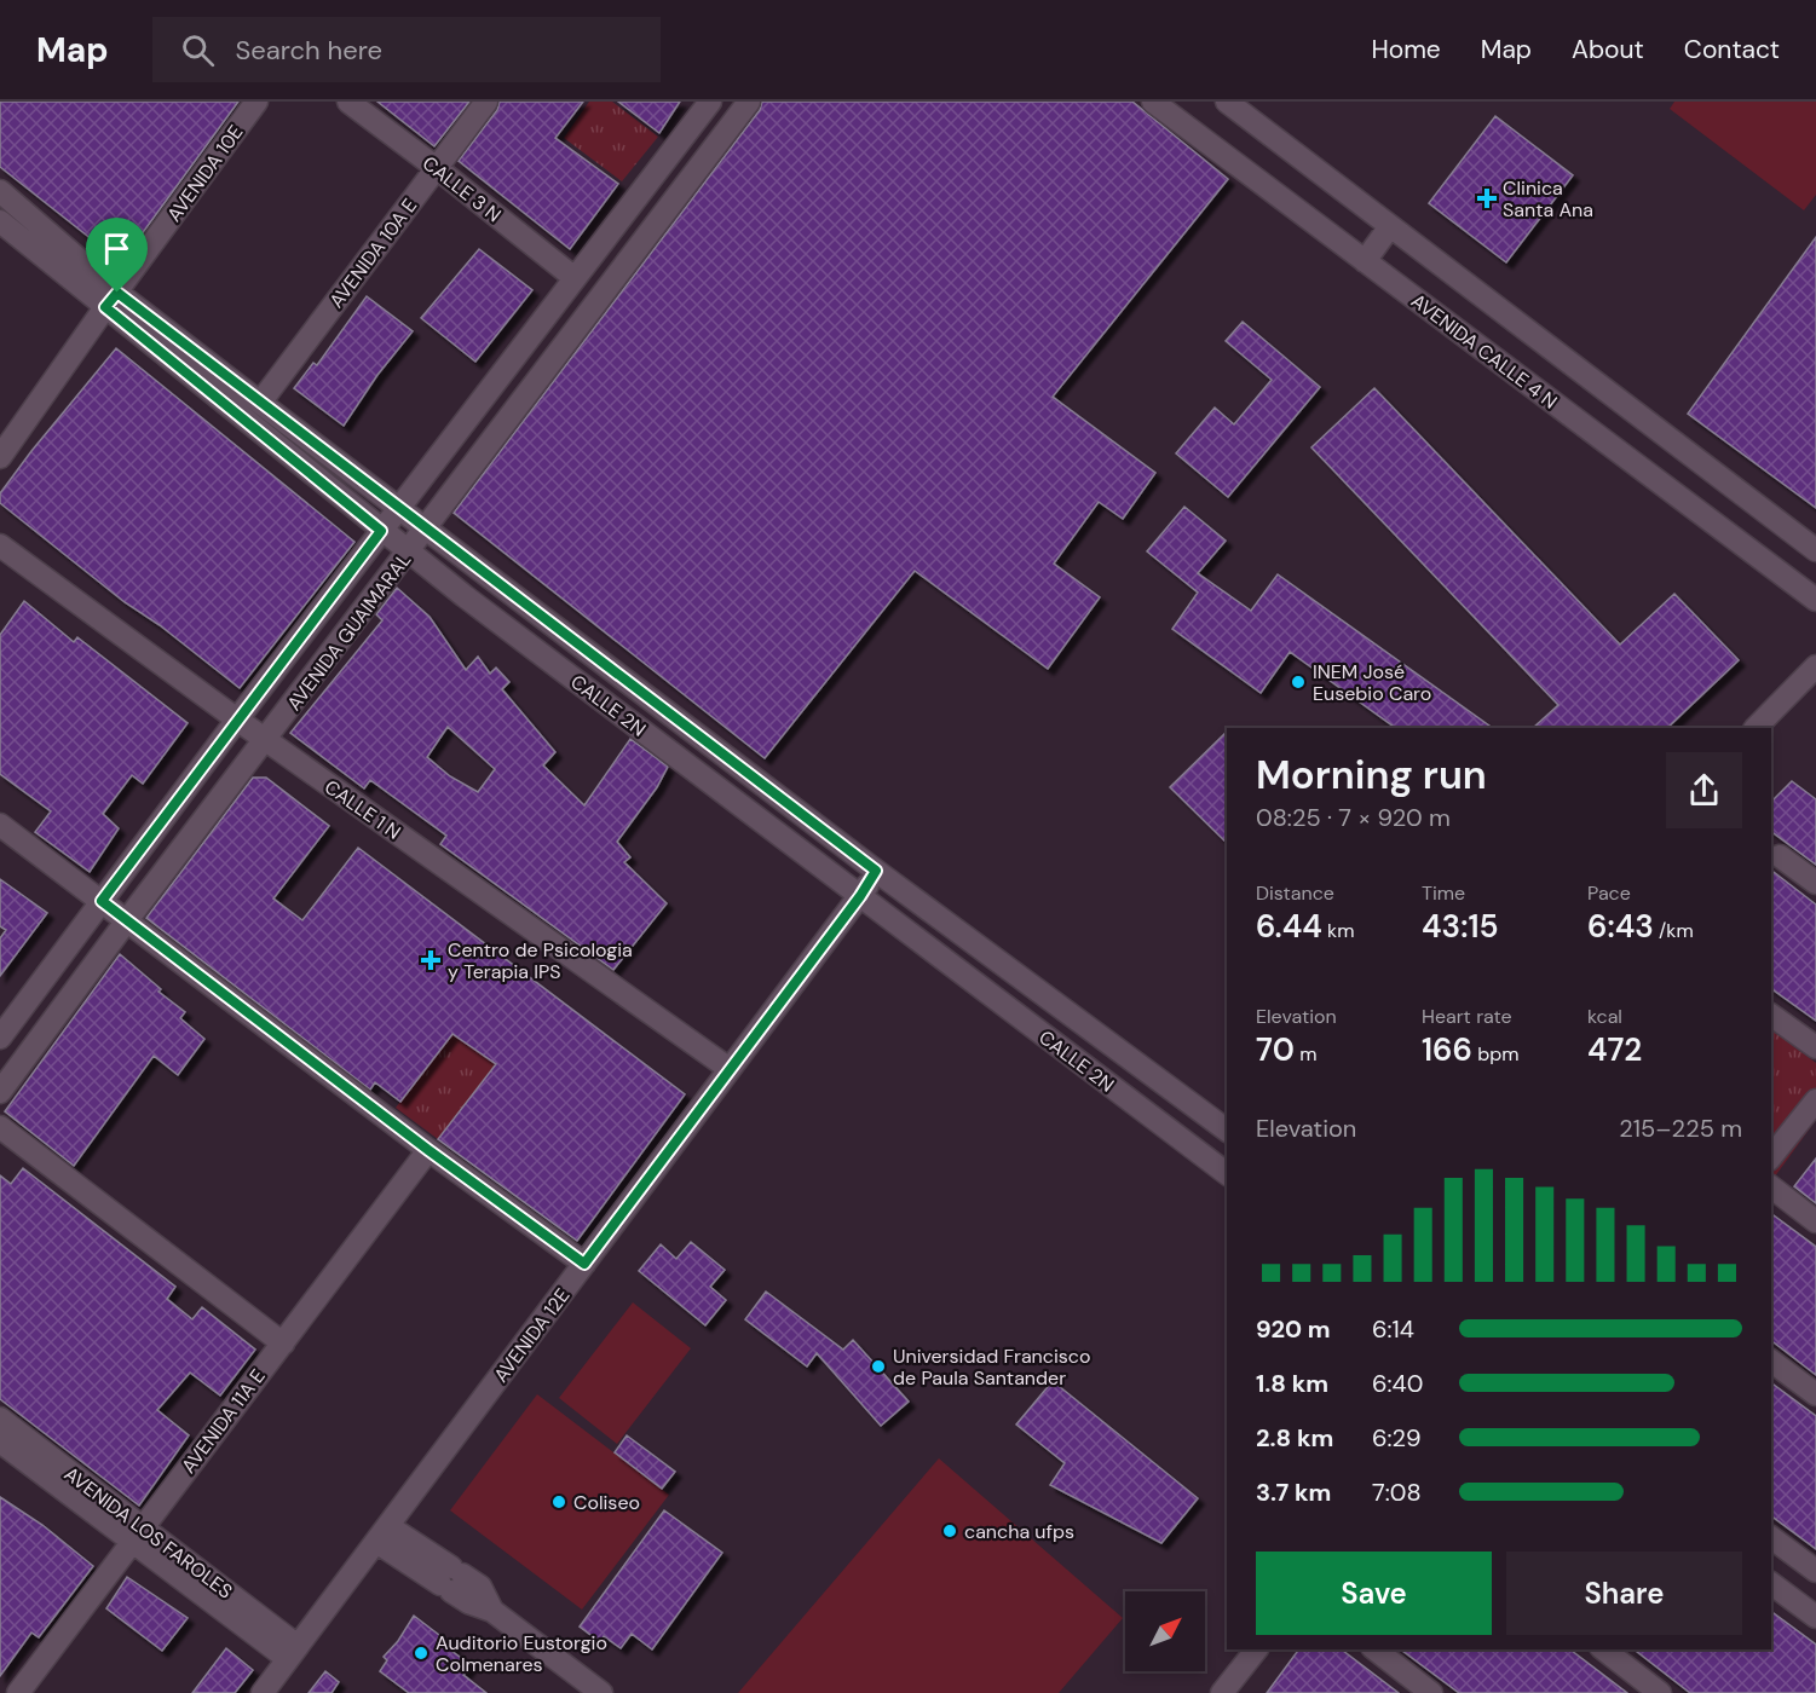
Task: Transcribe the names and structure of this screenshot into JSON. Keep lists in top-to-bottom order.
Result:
{
  "streets": {
    "street": [
      "AVENIDA 10E",
      "CALLE 3 N",
      "AVENIDA 10A E",
      "AVENIDA CALLE 4 N",
      "AVENIDA GUAIMARAL",
      "CALLE 2N",
      "CALLE 1 N",
      "AVENIDA 12E",
      "AVENIDA 11A E",
      "AVENIDA LOS FAROLES"
    ]
  },
  "crossings": [
    ["AVENIDA 10E", "CALLE 2N"],
    ["CALLE 3 N", "AVENIDA 10A E"],
    ["CALLE 3 N", "AVENIDA GUAIMARAL"],
    ["AVENIDA 10A E", "CALLE 2N"],
    ["AVENIDA GUAIMARAL", "CALLE 2N"],
    ["AVENIDA GUAIMARAL", "CALLE 1 N"],
    ["CALLE 2N", "AVENIDA 12E"],
    ["CALLE 1 N", "AVENIDA 12E"],
    ["AVENIDA 12E", "AVENIDA LOS FAROLES"],
    ["AVENIDA 11A E", "AVENIDA LOS FAROLES"]
  ],
  "places": {
    "health": ["Clinica Santa Ana", "Centro de Psicologia y Terapia IPS"],
    "other": [
      "INEM José Eusebio Caro",
      "Universidad Francisco de Paula Santander",
      "Coliseo",
      "cancha ufps",
      "Auditorio Eustorgio Colmenares"
    ]
  },
  "north": "top right",
  "page": {
    "header": "Map",
    "search": "Search here",
    "nav": [
      "Home",
      "Map",
      "About",
      "Contact"
    ],
    "heading": ["Morning run", "08:25 · 7 × 920 m"],
    "stats": [
      ["Distance", "6.44 km"],
      ["Time", "43:15"],
      ["Pace", "6:43 /km"],
      ["Elevation", "70 m"],
      ["Heart rate", "166 bpm"],
      ["kcal", "472"]
    ],
    "chart": ["Elevation", "215–225 m"],
    "list": [
      {
        "name": "920 m",
        "note": "6:14"
      },
      {
        "name": "1.8 km",
        "note": "6:40"
      },
      {
        "name": "2.8 km",
        "note": "6:29"
      },
      {
        "name": "3.7 km",
        "note": "7:08"
      }
    ],
    "buttons": ["Save", "Share"]
  }
}
